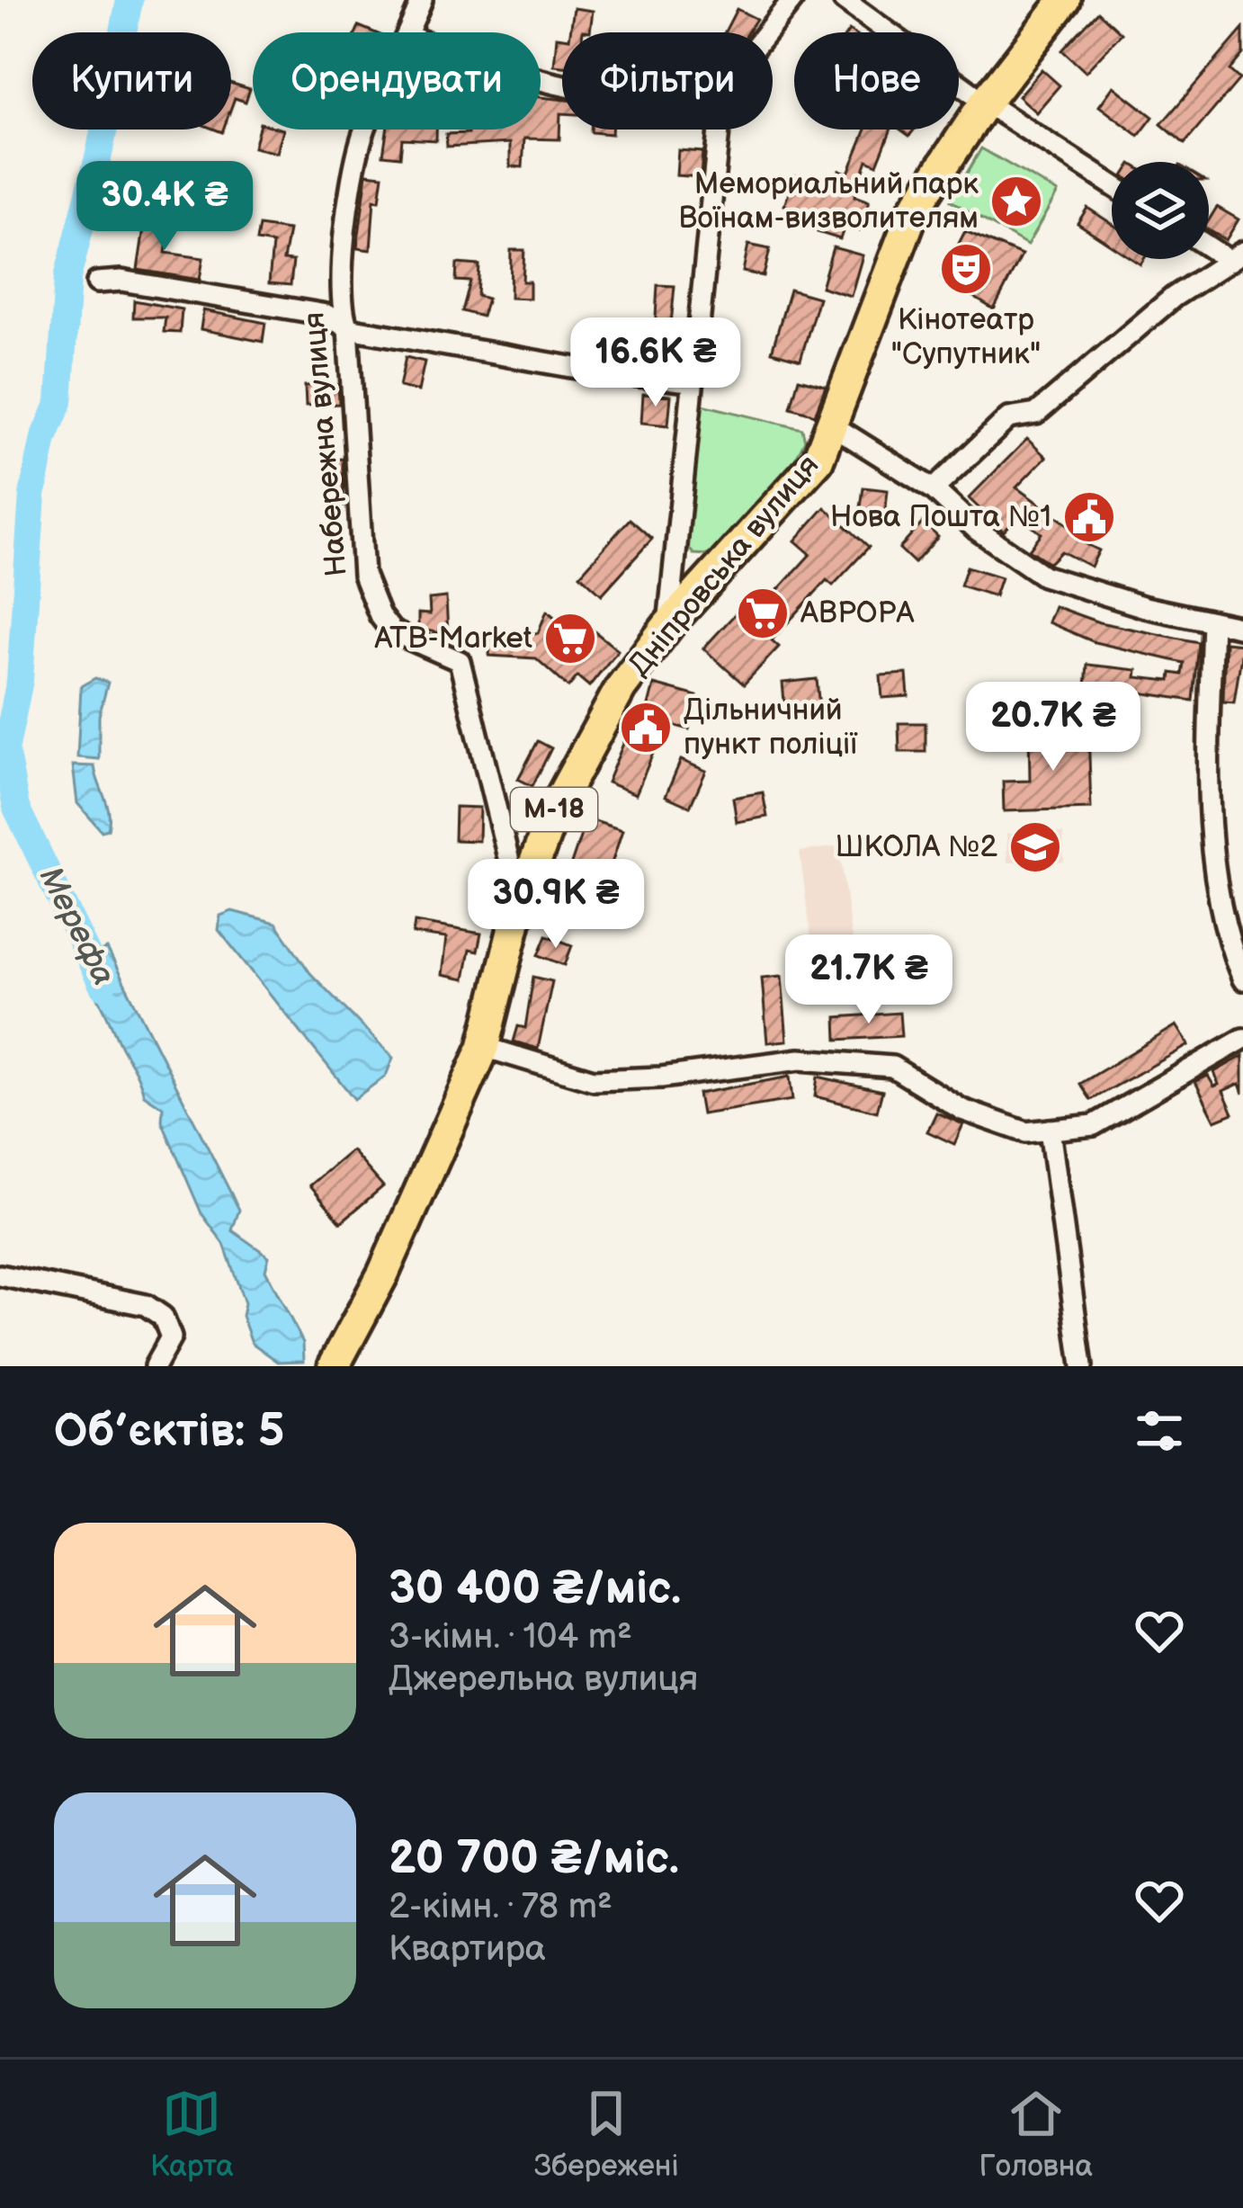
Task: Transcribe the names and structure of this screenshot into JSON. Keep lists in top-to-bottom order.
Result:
{
  "streets": {
    "highway": ["Дніпровська вулиця", "М-18"],
    "street": ["Набережна вулиця"]
  },
  "crossings": [
    ["Набережна вулиця", "Дніпровська вулиця"]
  ],
  "water": ["Мерефа"],
  "places": {
    "place": ["Мемориальний парк Воїнам-визволителям"],
    "theatre": ["Кінотеатр \"Супутник\""],
    "public building": ["Нова Пошта №1", "Дільничний пункт поліції"],
    "supermarket": ["АВРОРА", "ATB-Market"],
    "school or university": ["ШКОЛА №2"]
  },
  "page": {
    "chip": [
      "Купити",
      "Орендувати",
      "Фільтри",
      "Нове"
    ],
    "price": [
      "30.4K ₴",
      "16.6K ₴",
      "20.7K ₴",
      "30.9K ₴",
      "21.7K ₴"
    ],
    "heading": "Об’єктів: 5",
    "list": [
      {
        "name": "30 400 ₴/міс.",
        "note": "3-кімн. · 104 m² · Джерельна вулиця"
      },
      {
        "name": "20 700 ₴/міс.",
        "note": "2-кімн. · 78 m² · Квартира"
      }
    ],
    "tabs": ["Карта", "Збережені", "Головна"]
  }
}
